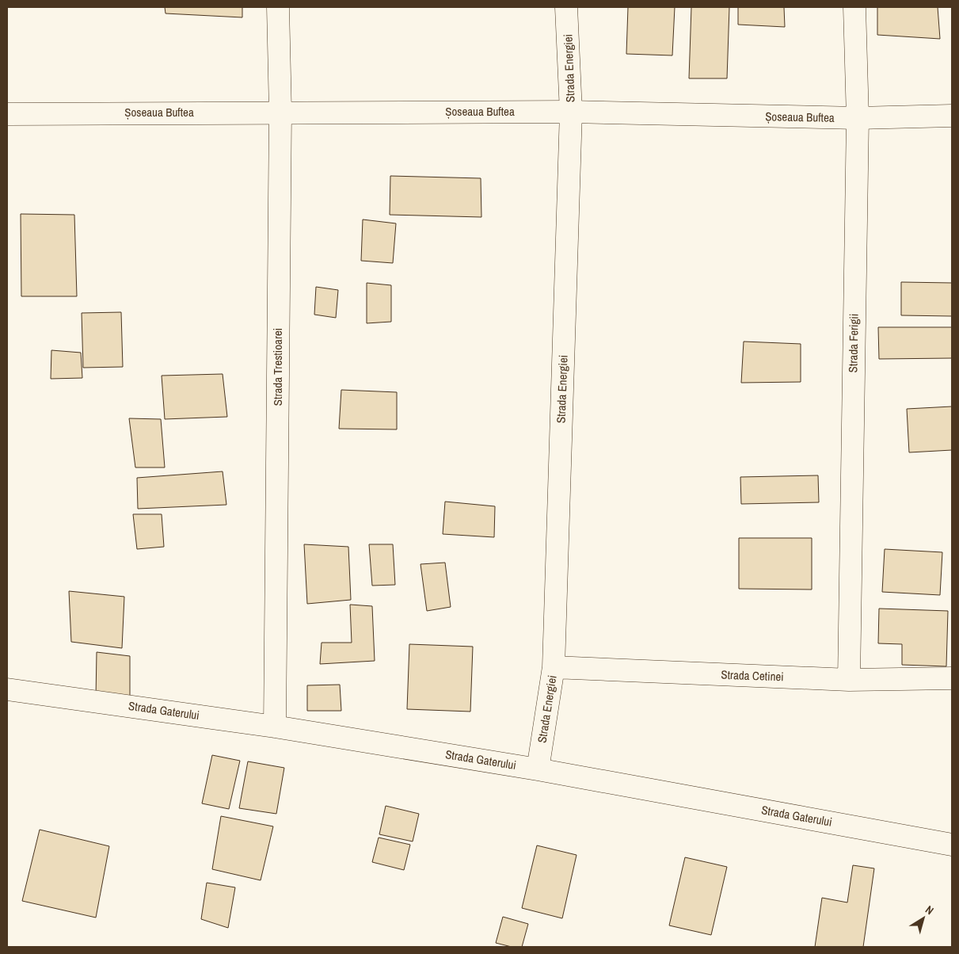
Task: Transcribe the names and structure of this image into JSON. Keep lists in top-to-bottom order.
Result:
{
  "streets": {
    "street": [
      "Strada Energiei",
      "Șoseaua Buftea",
      "Strada Ferigii",
      "Strada Trestioarei",
      "Strada Cetinei",
      "Strada Gaterului"
    ]
  },
  "crossings": [
    ["Strada Energiei", "Șoseaua Buftea"],
    ["Strada Energiei", "Strada Cetinei"],
    ["Strada Energiei", "Strada Gaterului"],
    ["Șoseaua Buftea", "Strada Ferigii"],
    ["Șoseaua Buftea", "Strada Trestioarei"],
    ["Strada Ferigii", "Strada Cetinei"],
    ["Strada Trestioarei", "Strada Gaterului"]
  ],
  "north": "top right"
}
